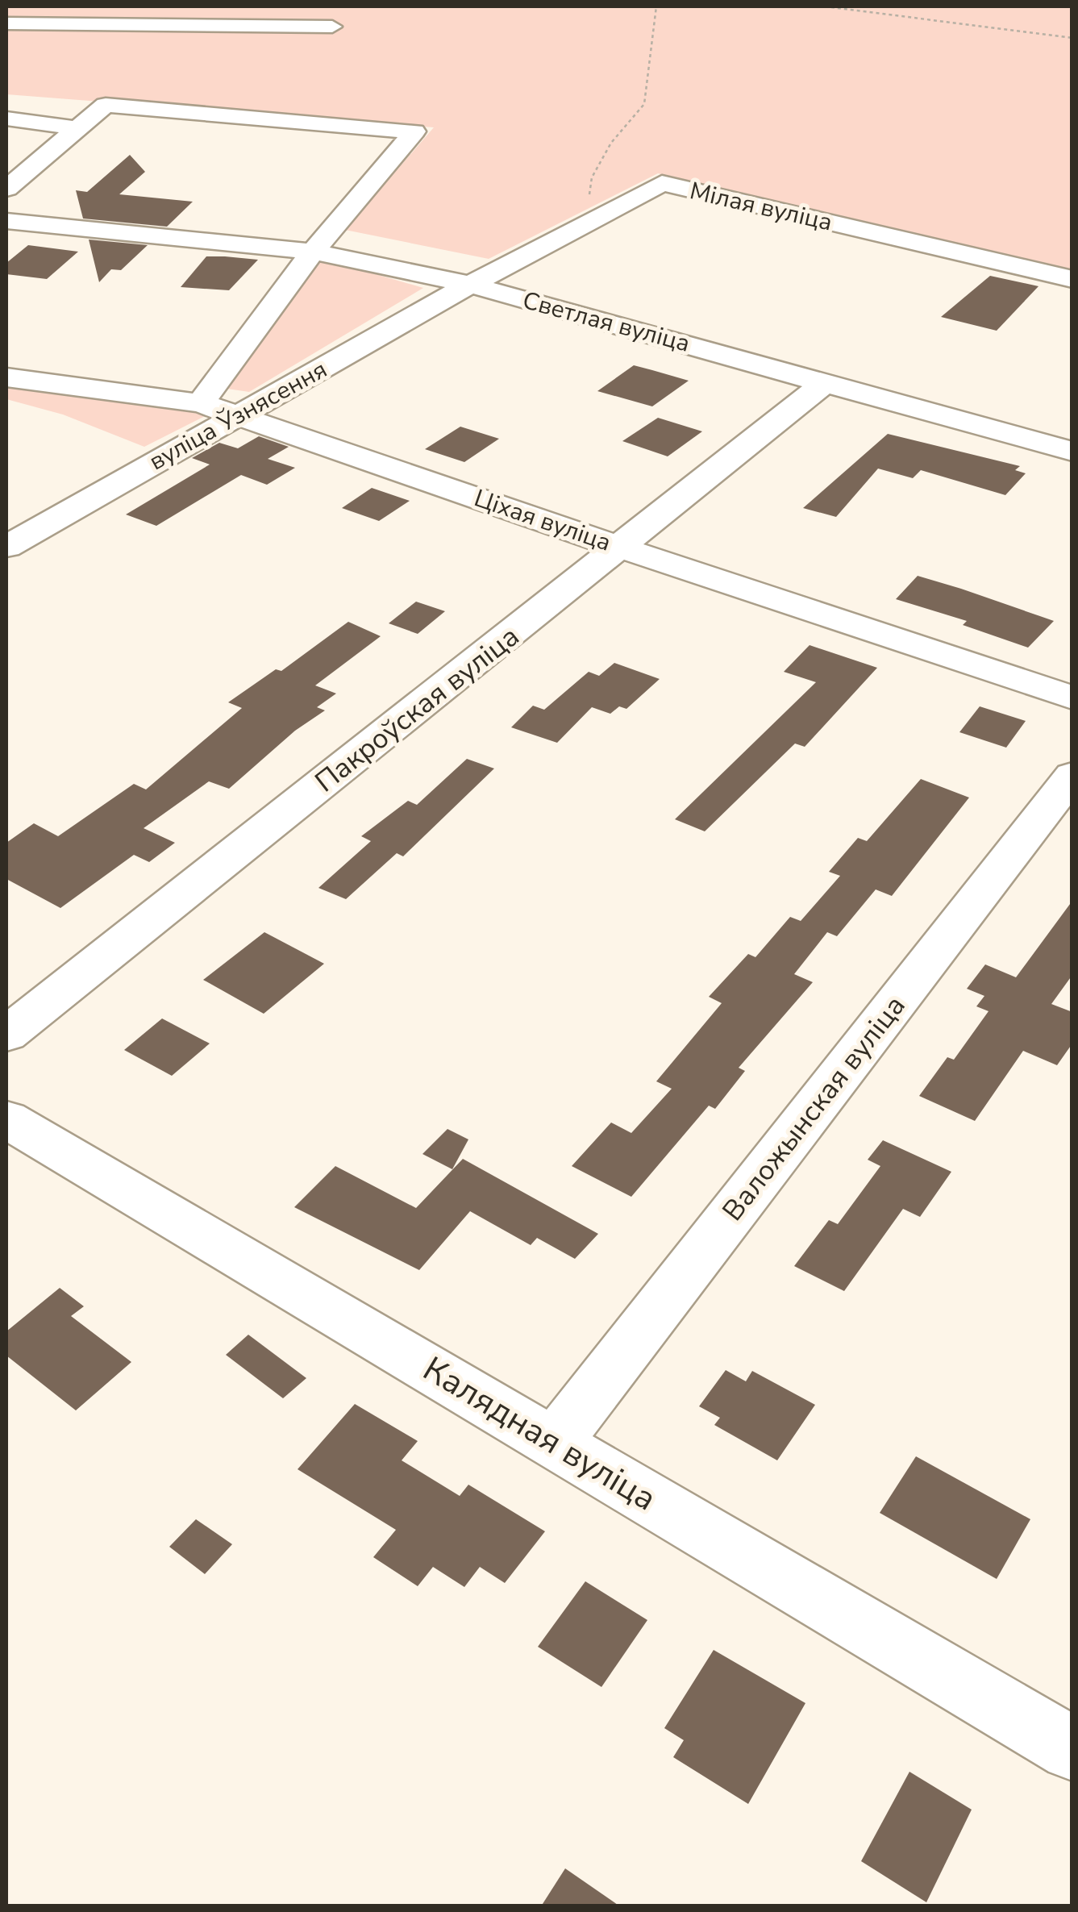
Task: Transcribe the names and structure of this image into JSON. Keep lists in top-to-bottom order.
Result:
{
  "streets": {
    "street": [
      "Мілая вуліца",
      "Светлая вуліца",
      "вуліца Ўзнясення",
      "Ціхая вуліца",
      "Пакроўская вуліца",
      "Валожынская вуліца",
      "Калядная вуліца"
    ]
  },
  "crossings": [
    ["Мілая вуліца", "Светлая вуліца"],
    ["Мілая вуліца", "вуліца Ўзнясення"],
    ["Светлая вуліца", "вуліца Ўзнясення"],
    ["Светлая вуліца", "Пакроўская вуліца"],
    ["вуліца Ўзнясення", "Ціхая вуліца"],
    ["Ціхая вуліца", "Пакроўская вуліца"],
    ["Валожынская вуліца", "Калядная вуліца"]
  ]
}
